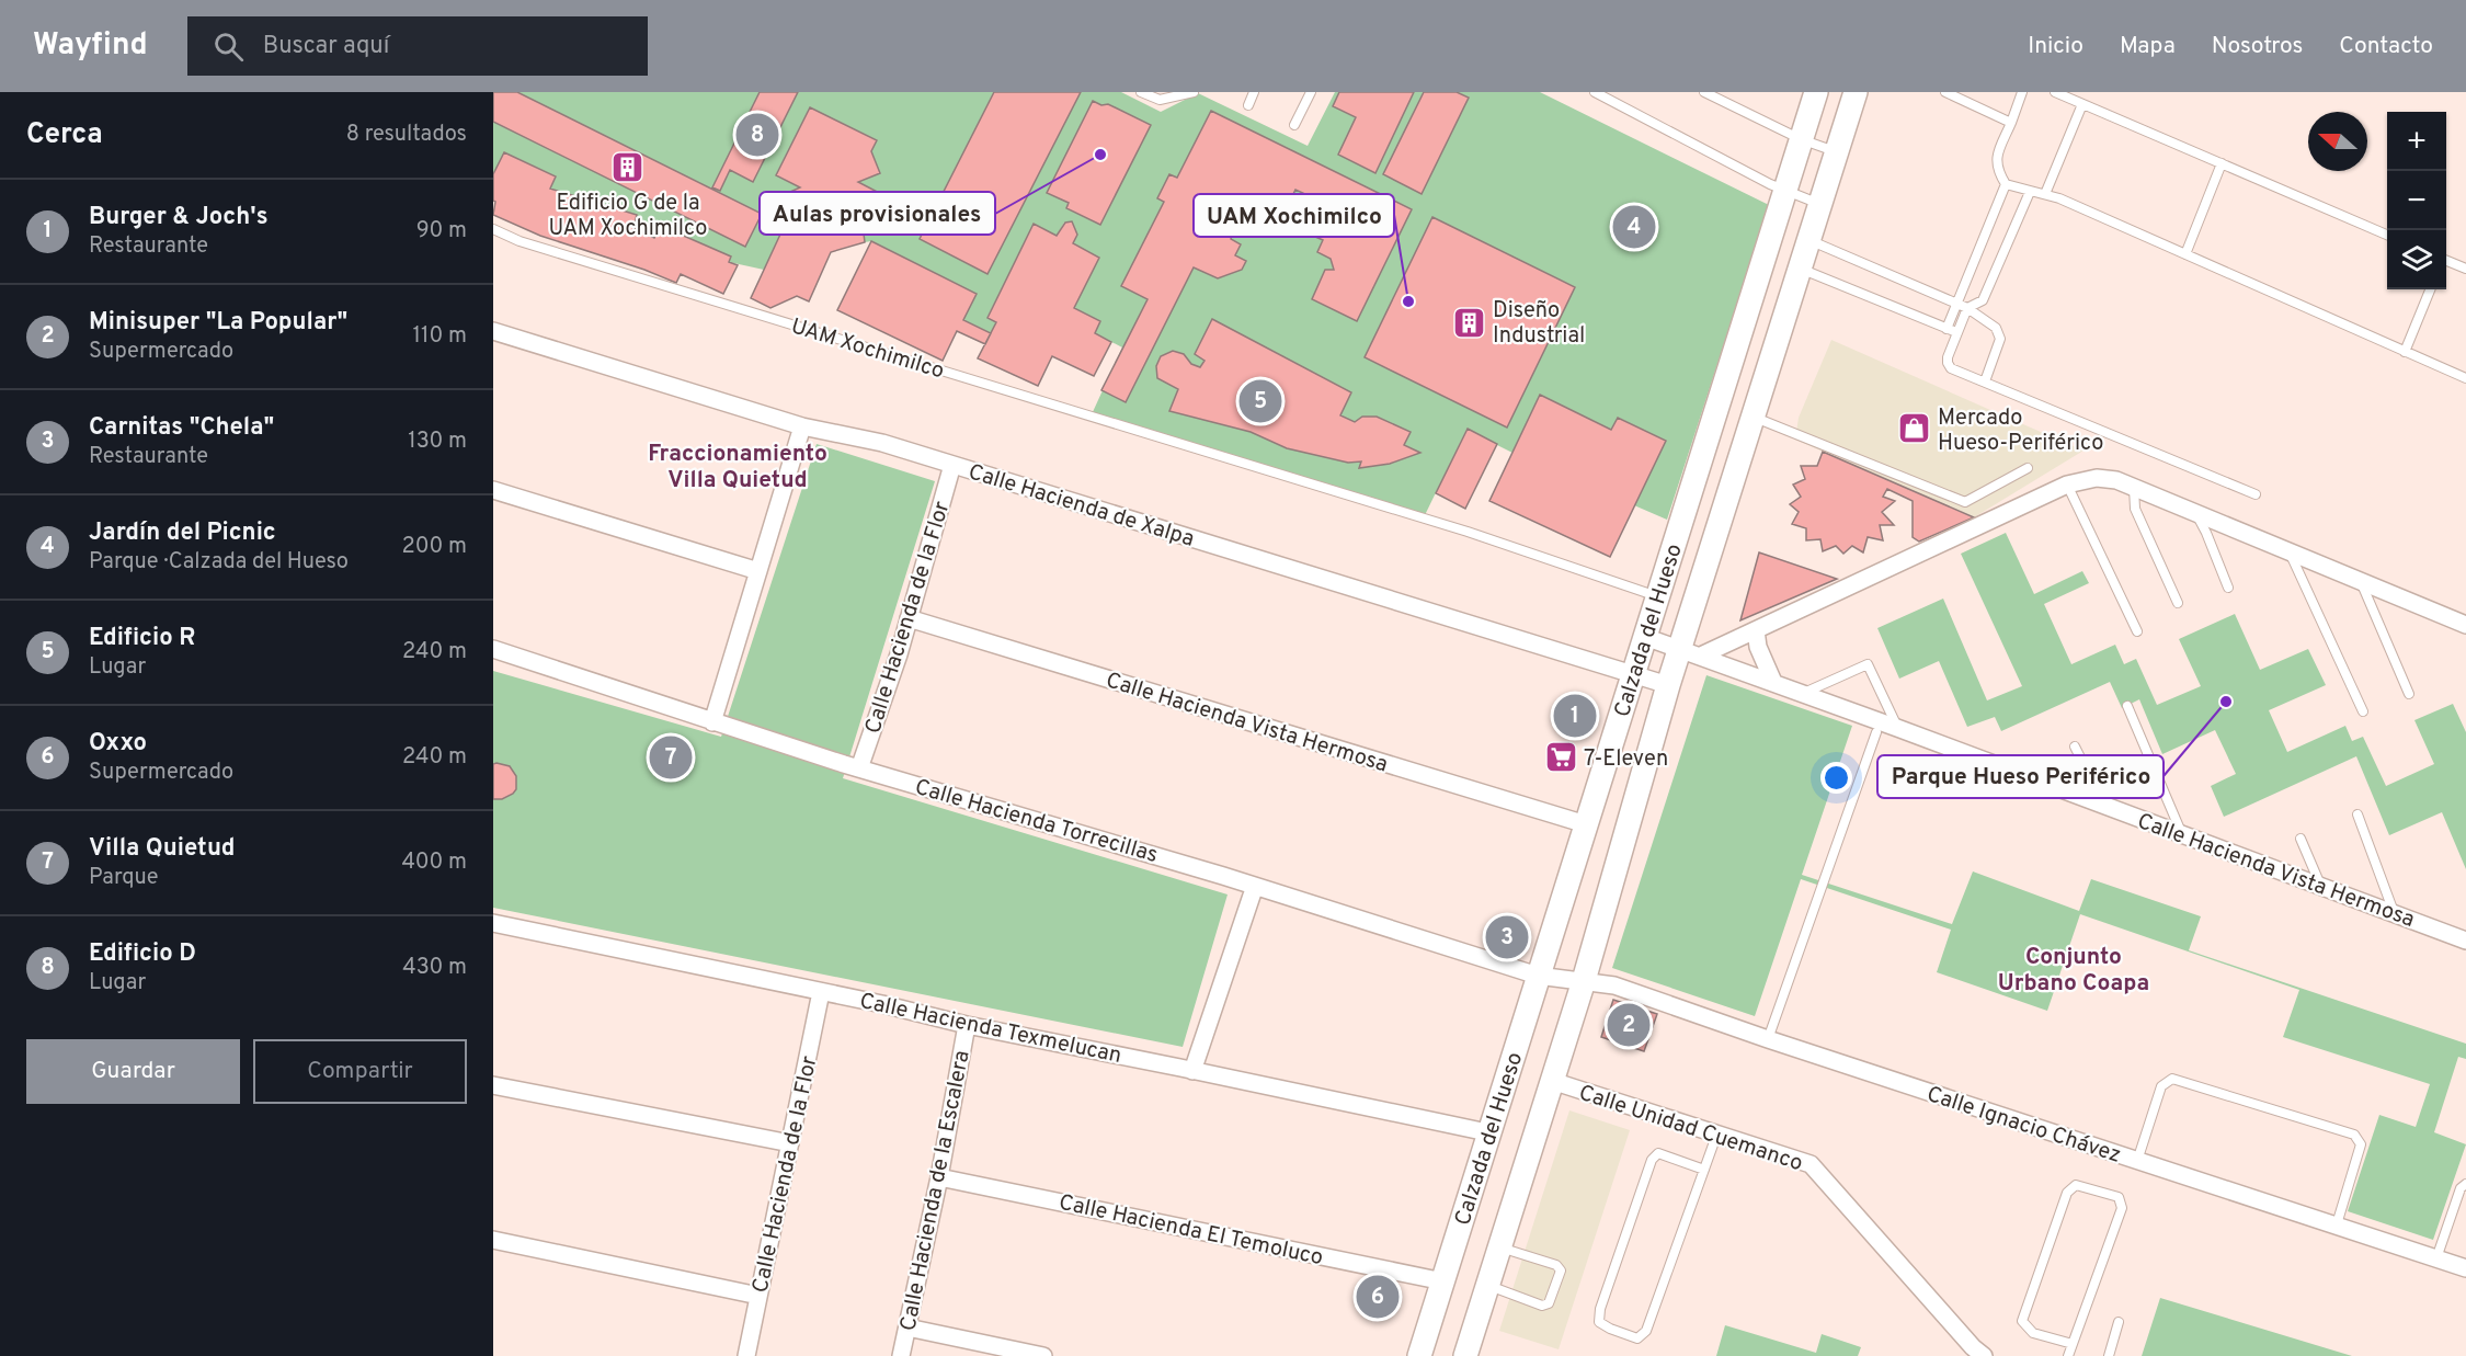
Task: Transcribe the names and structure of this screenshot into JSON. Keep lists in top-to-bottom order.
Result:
{
  "streets": {
    "main road": ["Calzada del Hueso"],
    "street": [
      "Calle Hacienda de Xalpa",
      "Calle Hacienda de la Flor",
      "Calle Hacienda Vista Hermosa",
      "Calle Hacienda Torrecillas",
      "Calle Hacienda Texmelucan",
      "Calle Ignacio Chávez",
      "Calle Unidad Cuemanco",
      "Calle Hacienda de la Escalera",
      "Calle Hacienda El Temoluco"
    ],
    "lane": ["UAM Xochimilco"]
  },
  "crossings": [
    ["UAM Xochimilco", "Calzada del Hueso"],
    ["Calle Hacienda de Xalpa", "Calle Hacienda de la Flor"],
    ["Calle Hacienda de Xalpa", "Calzada del Hueso"],
    ["Calle Hacienda de la Flor", "Calle Hacienda Vista Hermosa"],
    ["Calle Hacienda de la Flor", "Calle Hacienda Torrecillas"],
    ["Calle Hacienda de la Flor", "Calle Hacienda Texmelucan"],
    ["Calzada del Hueso", "Calle Hacienda Vista Hermosa"],
    ["Calzada del Hueso", "Calle Hacienda Torrecillas"],
    ["Calzada del Hueso", "Calle Hacienda Texmelucan"],
    ["Calzada del Hueso", "Calle Ignacio Chávez"],
    ["Calzada del Hueso", "Calle Unidad Cuemanco"],
    ["Calzada del Hueso", "Calle Hacienda El Temoluco"],
    ["Calle Hacienda Torrecillas", "Calle Ignacio Chávez"],
    ["Calle Hacienda Texmelucan", "Calle Hacienda de la Escalera"],
    ["Calle Hacienda de la Escalera", "Calle Hacienda El Temoluco"]
  ],
  "districts": ["Fraccionamiento Villa Quietud", "Conjunto Urbano Coapa"],
  "places": {
    "other": ["Aulas provisionales", "UAM Xochimilco", "Parque Hueso Periférico"],
    "building": ["Edificio G de la UAM Xochimilco", "Diseño Industrial"],
    "shop": ["Mercado Hueso-Periférico"],
    "supermarket": ["7-Eleven"]
  },
  "north": "left",
  "page": {
    "header": "Wayfind",
    "search": "Buscar aquí",
    "nav": [
      "Inicio",
      "Mapa",
      "Nosotros",
      "Contacto"
    ],
    "heading": ["Cerca", "8 resultados"],
    "pins": [
      "8",
      "4",
      "5",
      "1",
      "7",
      "3",
      "2",
      "6"
    ],
    "map_buttons": ["+", "−"],
    "list": [
      {
        "mark": "1",
        "name": "Burger & Joch's",
        "note": "Restaurante",
        "value": "90 m"
      },
      {
        "mark": "2",
        "name": "Minisuper \"La Popular\"",
        "note": "Supermercado",
        "value": "110 m"
      },
      {
        "mark": "3",
        "name": "Carnitas \"Chela\"",
        "note": "Restaurante",
        "value": "130 m"
      },
      {
        "mark": "4",
        "name": "Jardín del Picnic",
        "note": "Parque · Calzada del Hueso",
        "value": "200 m"
      },
      {
        "mark": "5",
        "name": "Edificio R",
        "note": "Lugar",
        "value": "240 m"
      },
      {
        "mark": "6",
        "name": "Oxxo",
        "note": "Supermercado",
        "value": "240 m"
      },
      {
        "mark": "7",
        "name": "Villa Quietud",
        "note": "Parque",
        "value": "400 m"
      },
      {
        "mark": "8",
        "name": "Edificio D",
        "note": "Lugar",
        "value": "430 m"
      }
    ],
    "buttons": ["Guardar", "Compartir"]
  }
}
